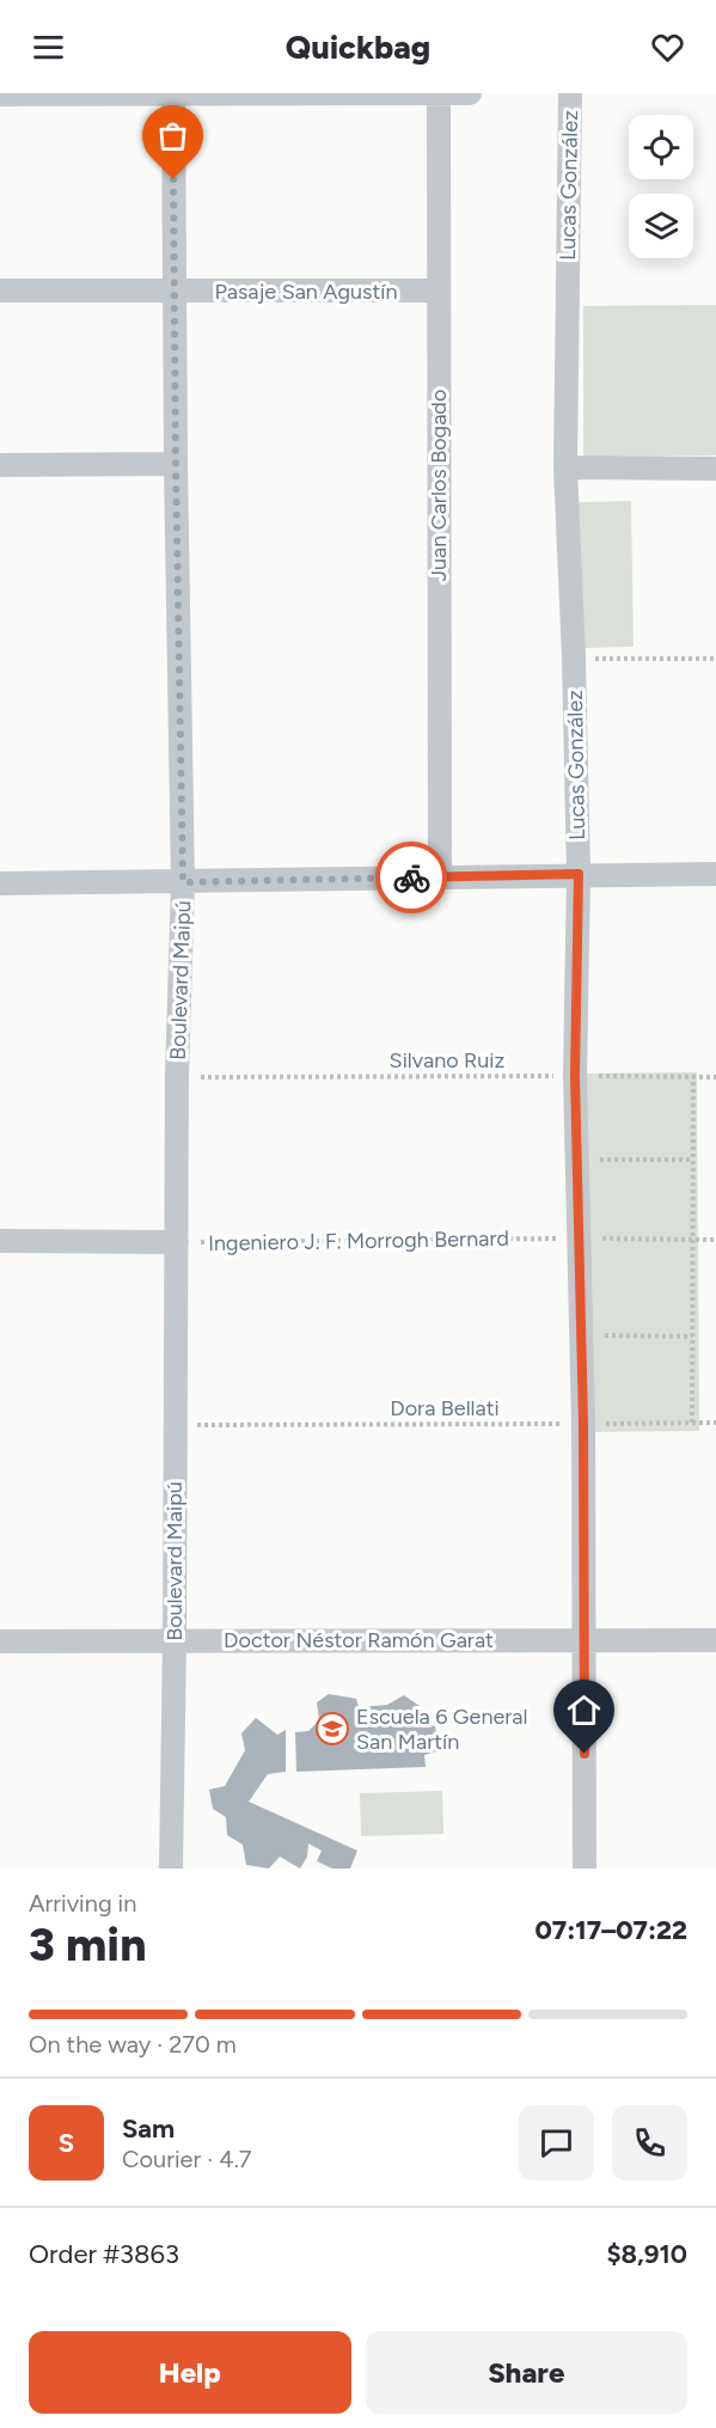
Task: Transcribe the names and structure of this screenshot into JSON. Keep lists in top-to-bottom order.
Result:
{
  "streets": {
    "street": [
      "Lucas González",
      "Pasaje San Agustín",
      "Juan Carlos Bogado",
      "Boulevard Maipú",
      "Ingeniero J. F. Morrogh Bernard",
      "Doctor Néstor Ramón Garat"
    ],
    "path": ["Silvano Ruiz", "Dora Bellati"]
  },
  "crossings": [
    ["Lucas González", "Silvano Ruiz"],
    ["Lucas González", "Ingeniero J. F. Morrogh Bernard"],
    ["Lucas González", "Dora Bellati"],
    ["Lucas González", "Doctor Néstor Ramón Garat"],
    ["Pasaje San Agustín", "Juan Carlos Bogado"],
    ["Pasaje San Agustín", "Boulevard Maipú"],
    ["Boulevard Maipú", "Silvano Ruiz"],
    ["Boulevard Maipú", "Ingeniero J. F. Morrogh Bernard"],
    ["Boulevard Maipú", "Dora Bellati"],
    ["Boulevard Maipú", "Doctor Néstor Ramón Garat"]
  ],
  "places": {
    "school or university": ["Escuela 6 General San Martín"]
  },
  "page": {
    "header": "Quickbag",
    "heading": ["3 min", "Arriving in", "07:17–07:22"],
    "panel": [
      "Sam",
      "Courier · 4.7",
      "Order #3863",
      "$8,910"
    ],
    "bar": "On the way · 270 m",
    "round": "S",
    "buttons": ["Help", "Share"]
  }
}
